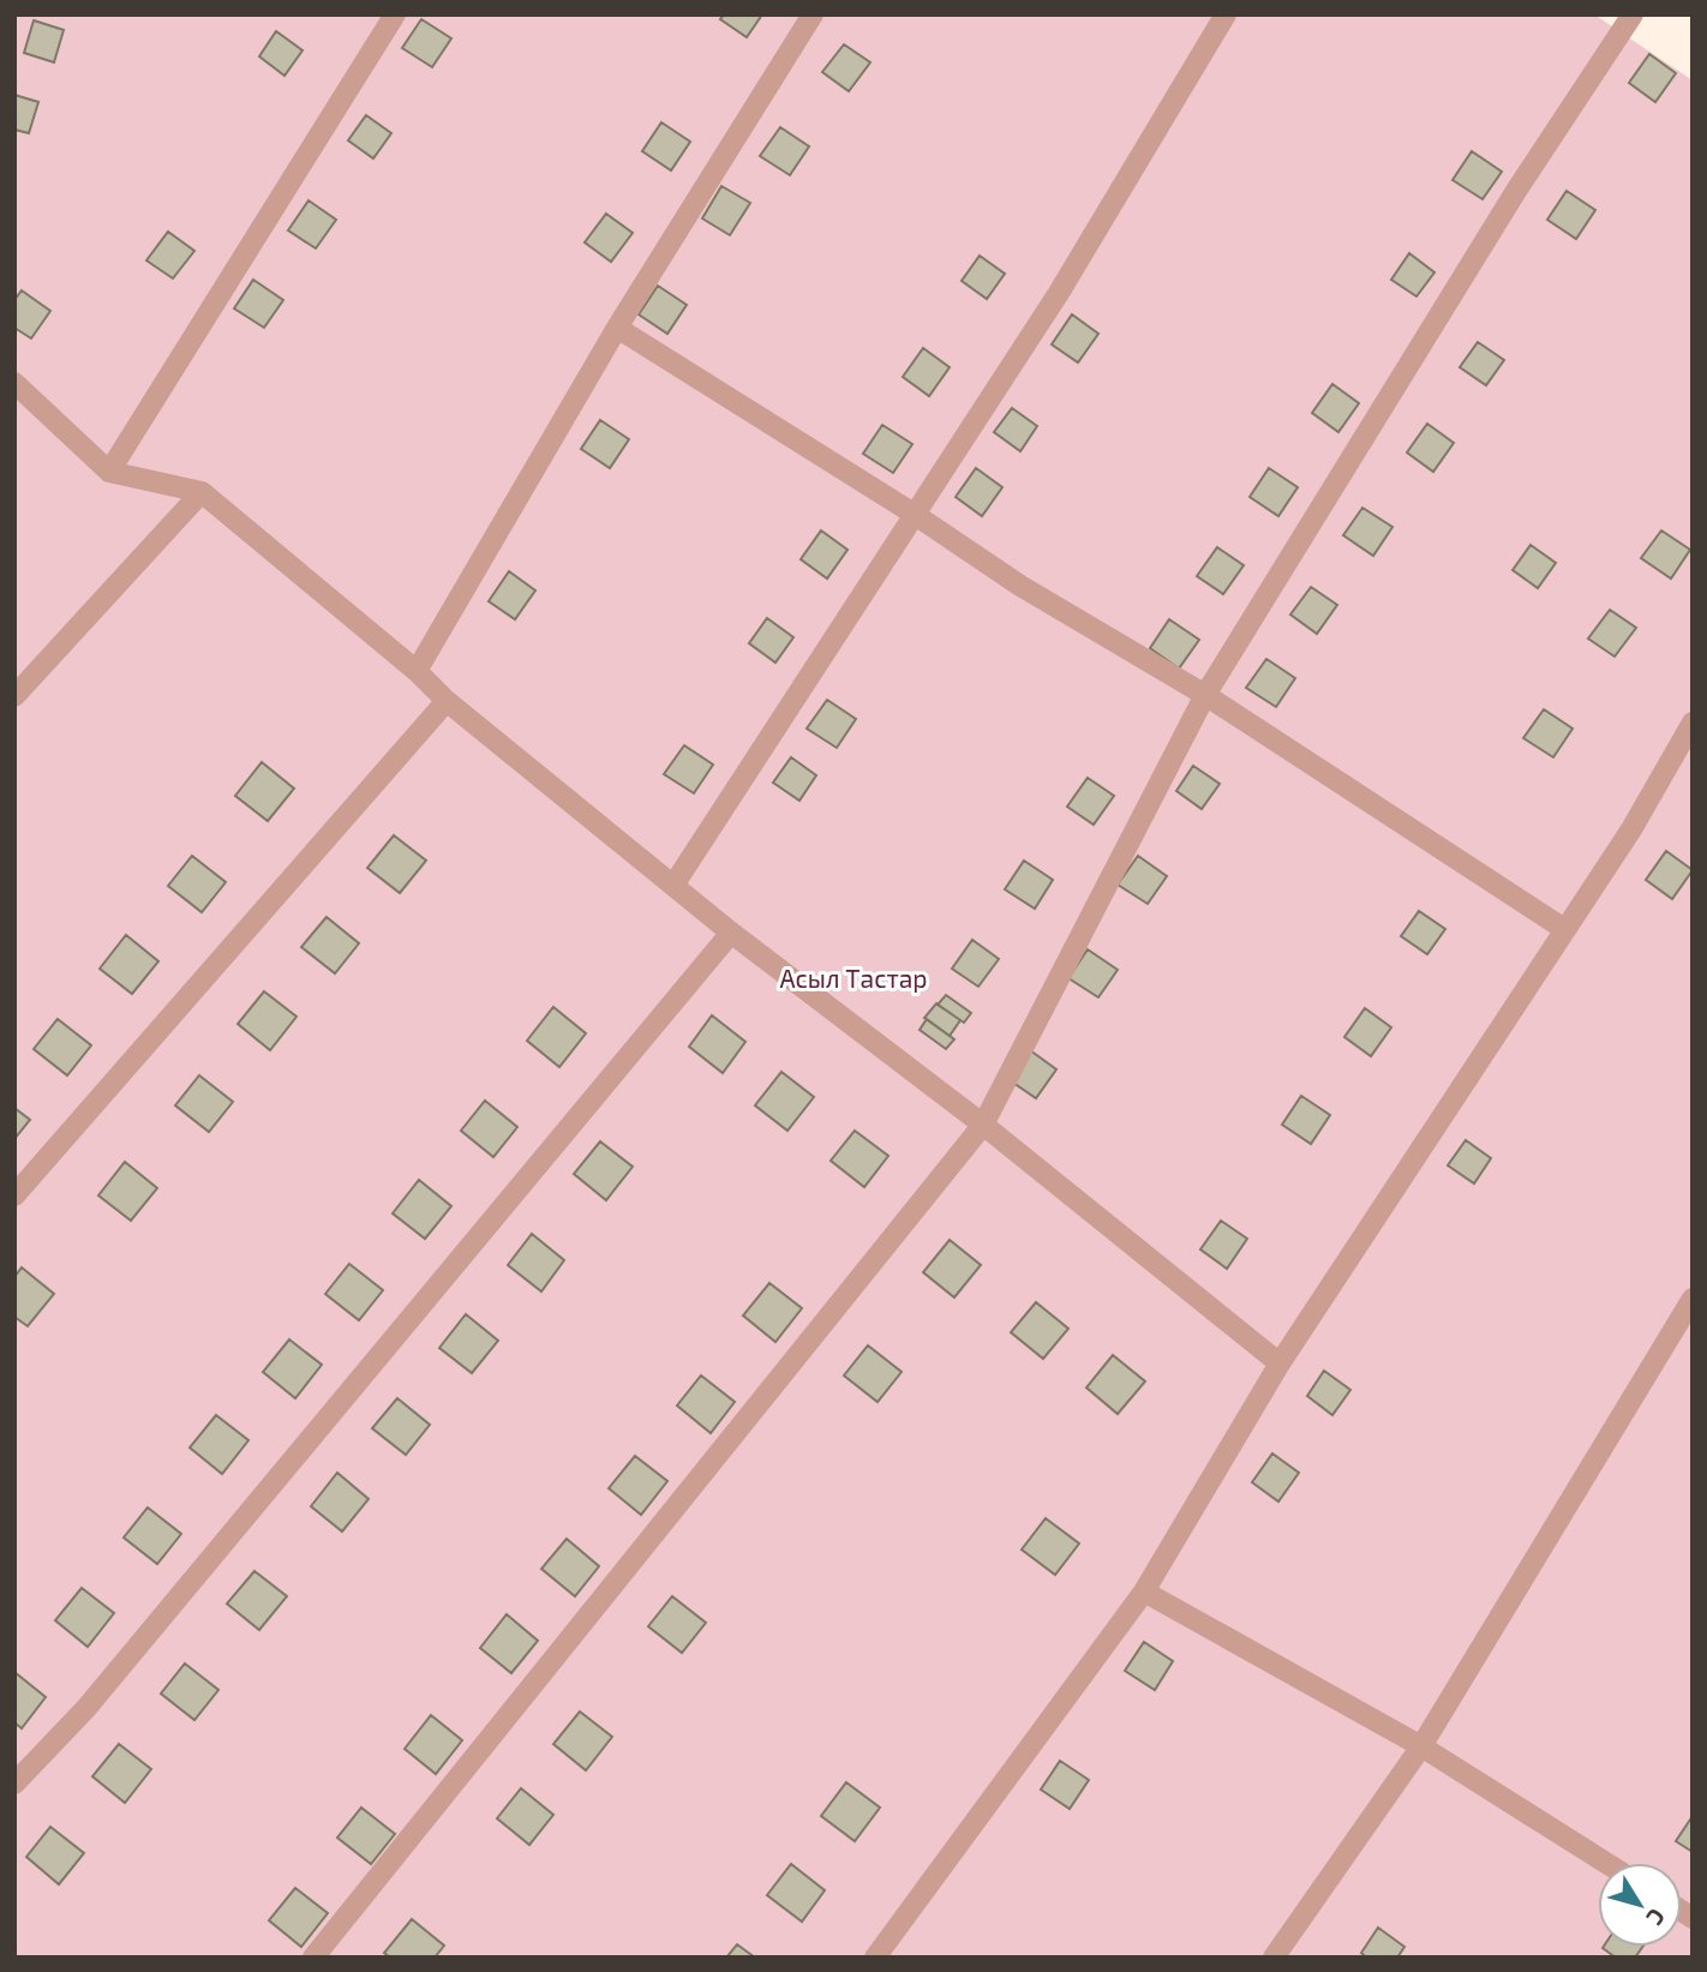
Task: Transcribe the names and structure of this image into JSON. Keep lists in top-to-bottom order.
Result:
{
  "parks": ["Асыл Тастар"],
  "north": "bottom right"
}
